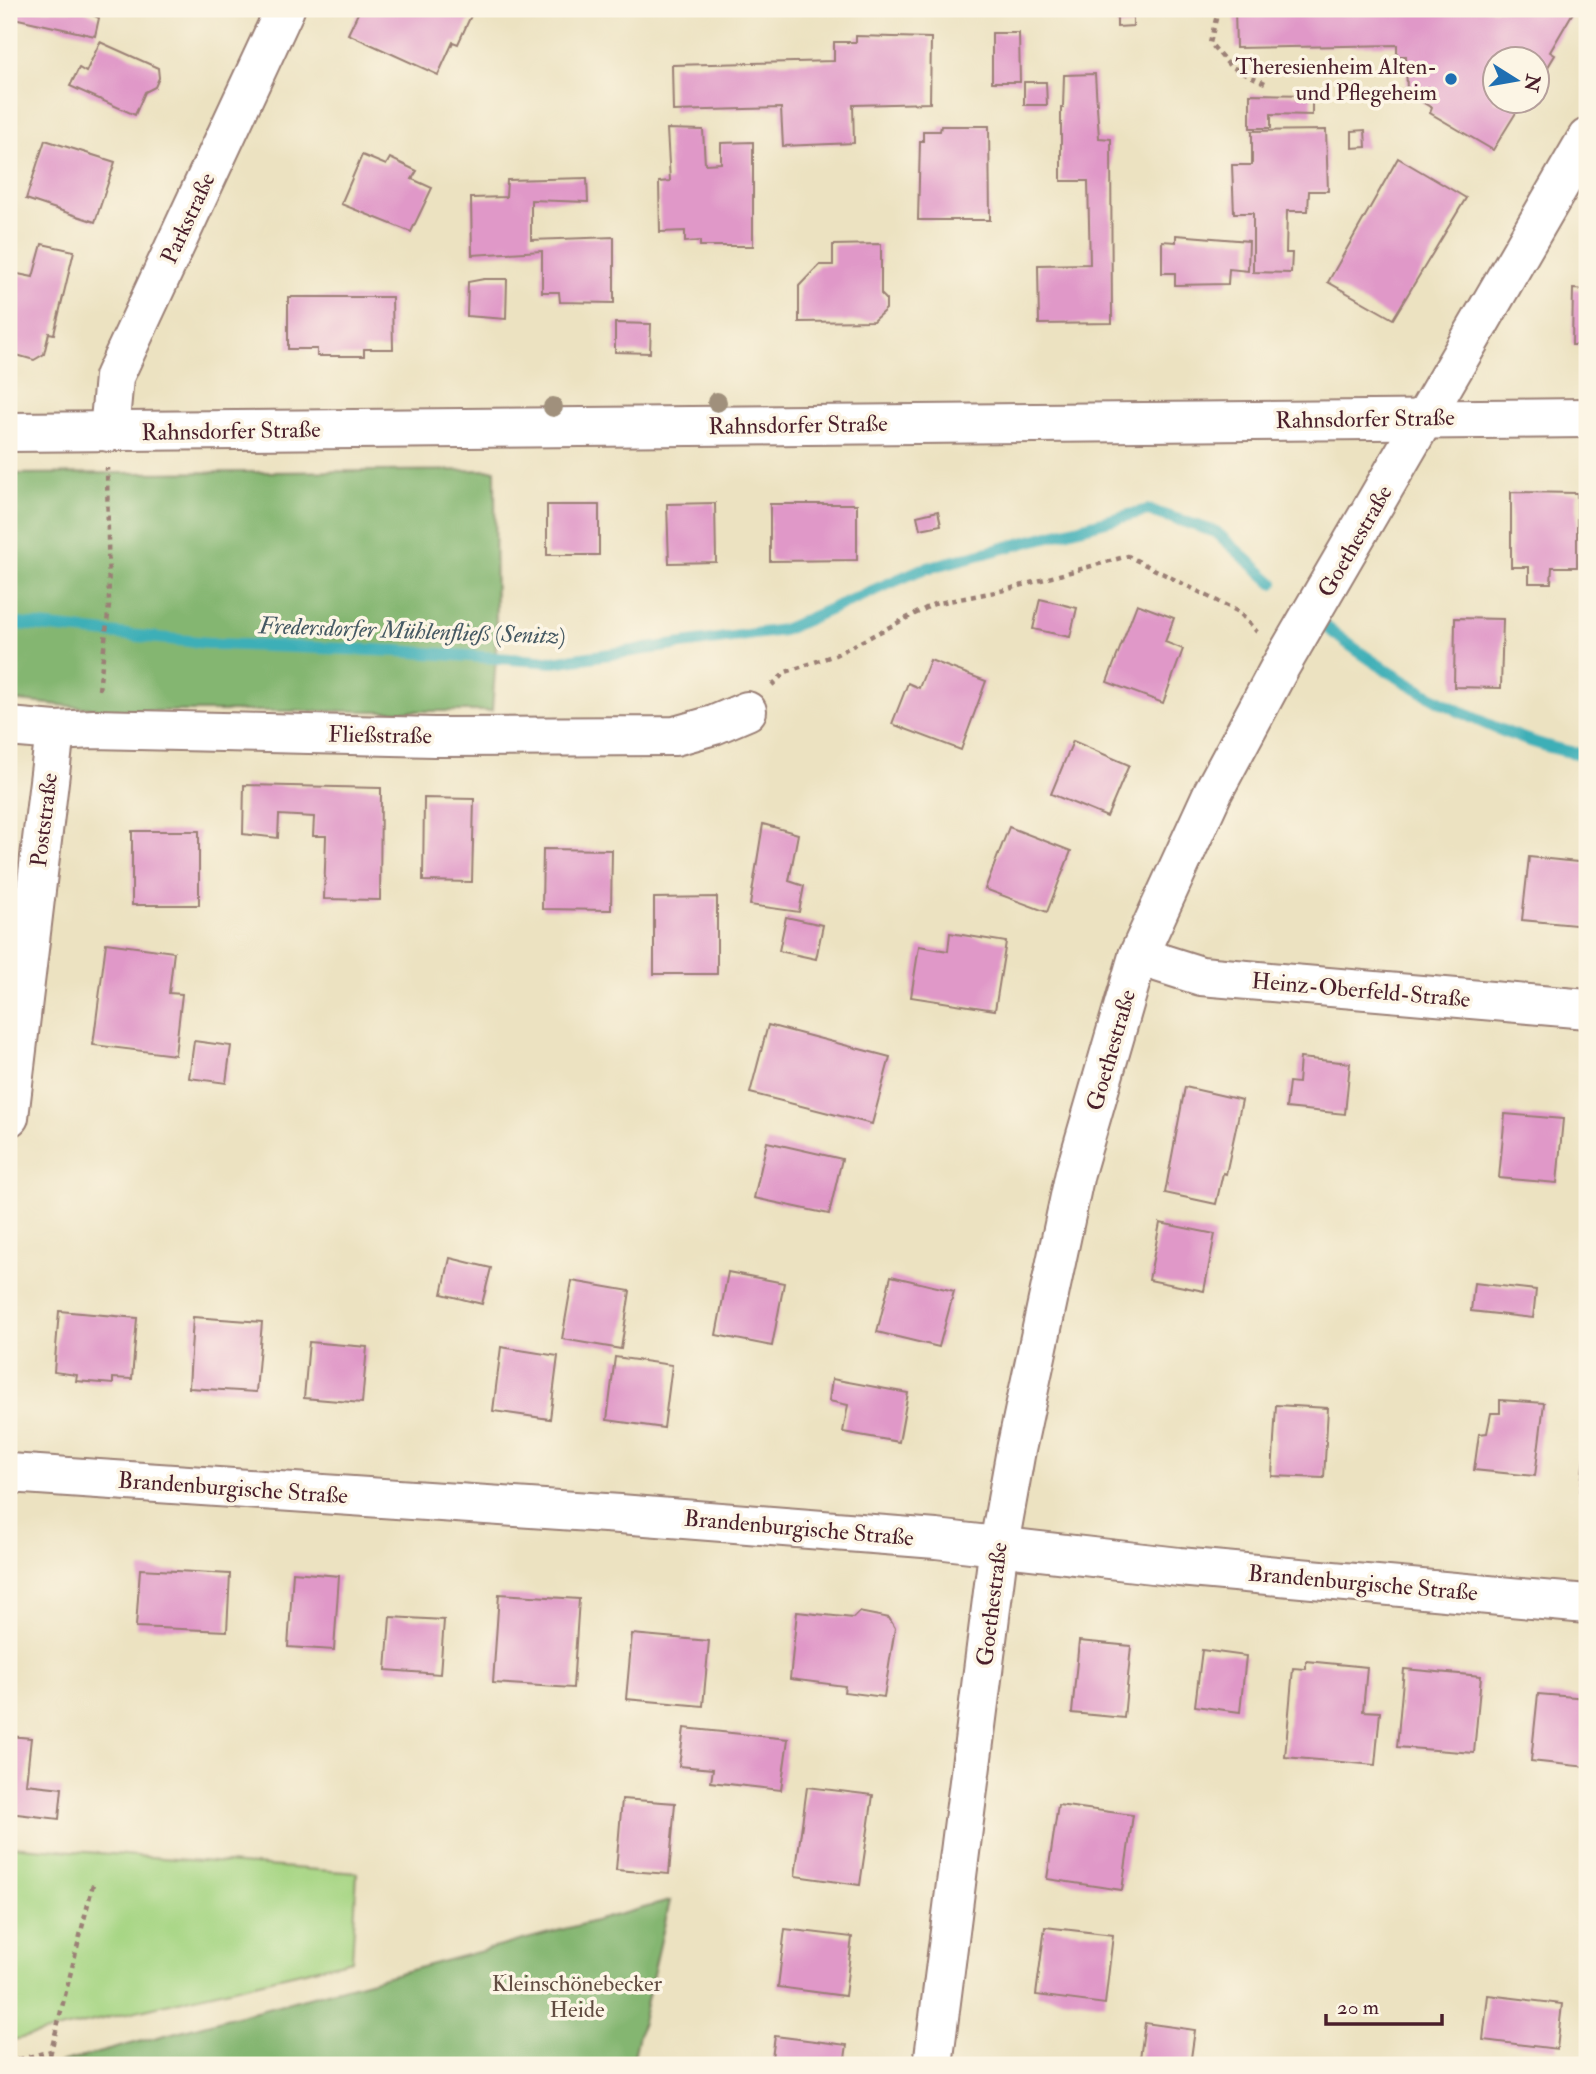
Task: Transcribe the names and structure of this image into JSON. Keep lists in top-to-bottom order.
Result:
{
  "streets": {
    "street": [
      "Parkstraße",
      "Rahnsdorfer Straße",
      "Goethestraße",
      "Fließstraße",
      "Poststraße",
      "Heinz-Oberfeld-Straße",
      "Brandenburgische Straße"
    ]
  },
  "crossings": [
    ["Parkstraße", "Rahnsdorfer Straße"],
    ["Rahnsdorfer Straße", "Goethestraße"],
    ["Goethestraße", "Heinz-Oberfeld-Straße"],
    ["Goethestraße", "Brandenburgische Straße"],
    ["Fließstraße", "Poststraße"]
  ],
  "water": ["Fredersdorfer Mühlenfließ (Senitz)"],
  "parks": ["Kleinschönebecker Heide"],
  "places": ["Theresienheim Alten- und Pflegeheim"],
  "scale_bar": "20 m",
  "north": "right"
}
